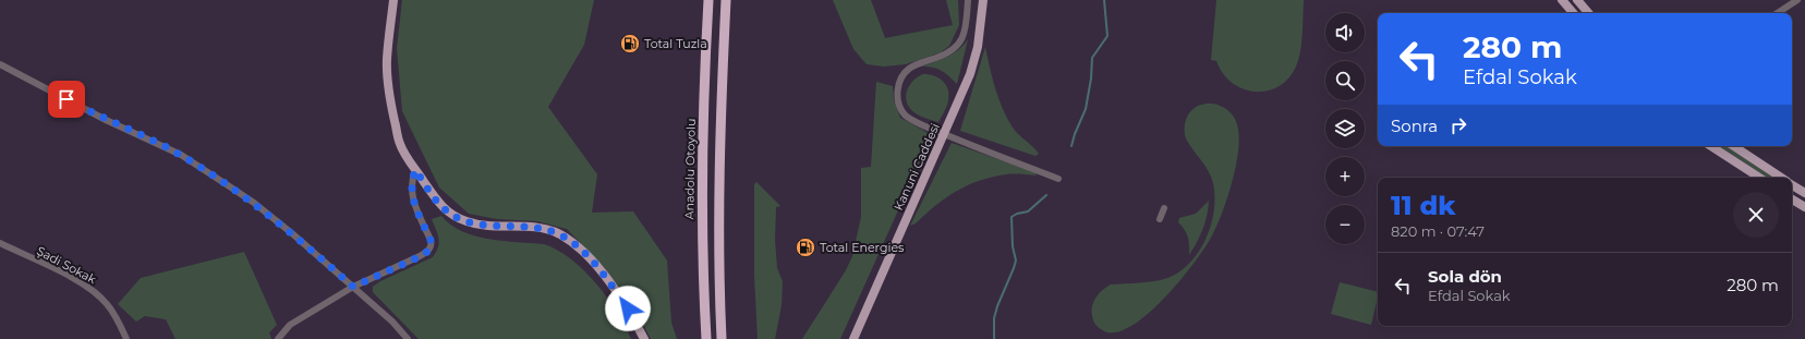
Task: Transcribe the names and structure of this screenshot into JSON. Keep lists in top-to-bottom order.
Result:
{
  "streets": {
    "highway": ["Anadolu Otoyolu"],
    "main road": ["Kanuni Caddesi"],
    "street": ["Şadi Sokak"]
  },
  "places": {
    "fuel station": ["Total Tuzla", "Total Energies"]
  },
  "page": {
    "map_buttons": ["+", "−"],
    "turn": ["280 m", "Efdal Sokak"],
    "then": "Sonra",
    "heading": ["11 dk", "820 m · 07:47"],
    "list": [
      {
        "name": "Sola dön",
        "note": "Efdal Sokak",
        "value": "280 m"
      }
    ]
  }
}
